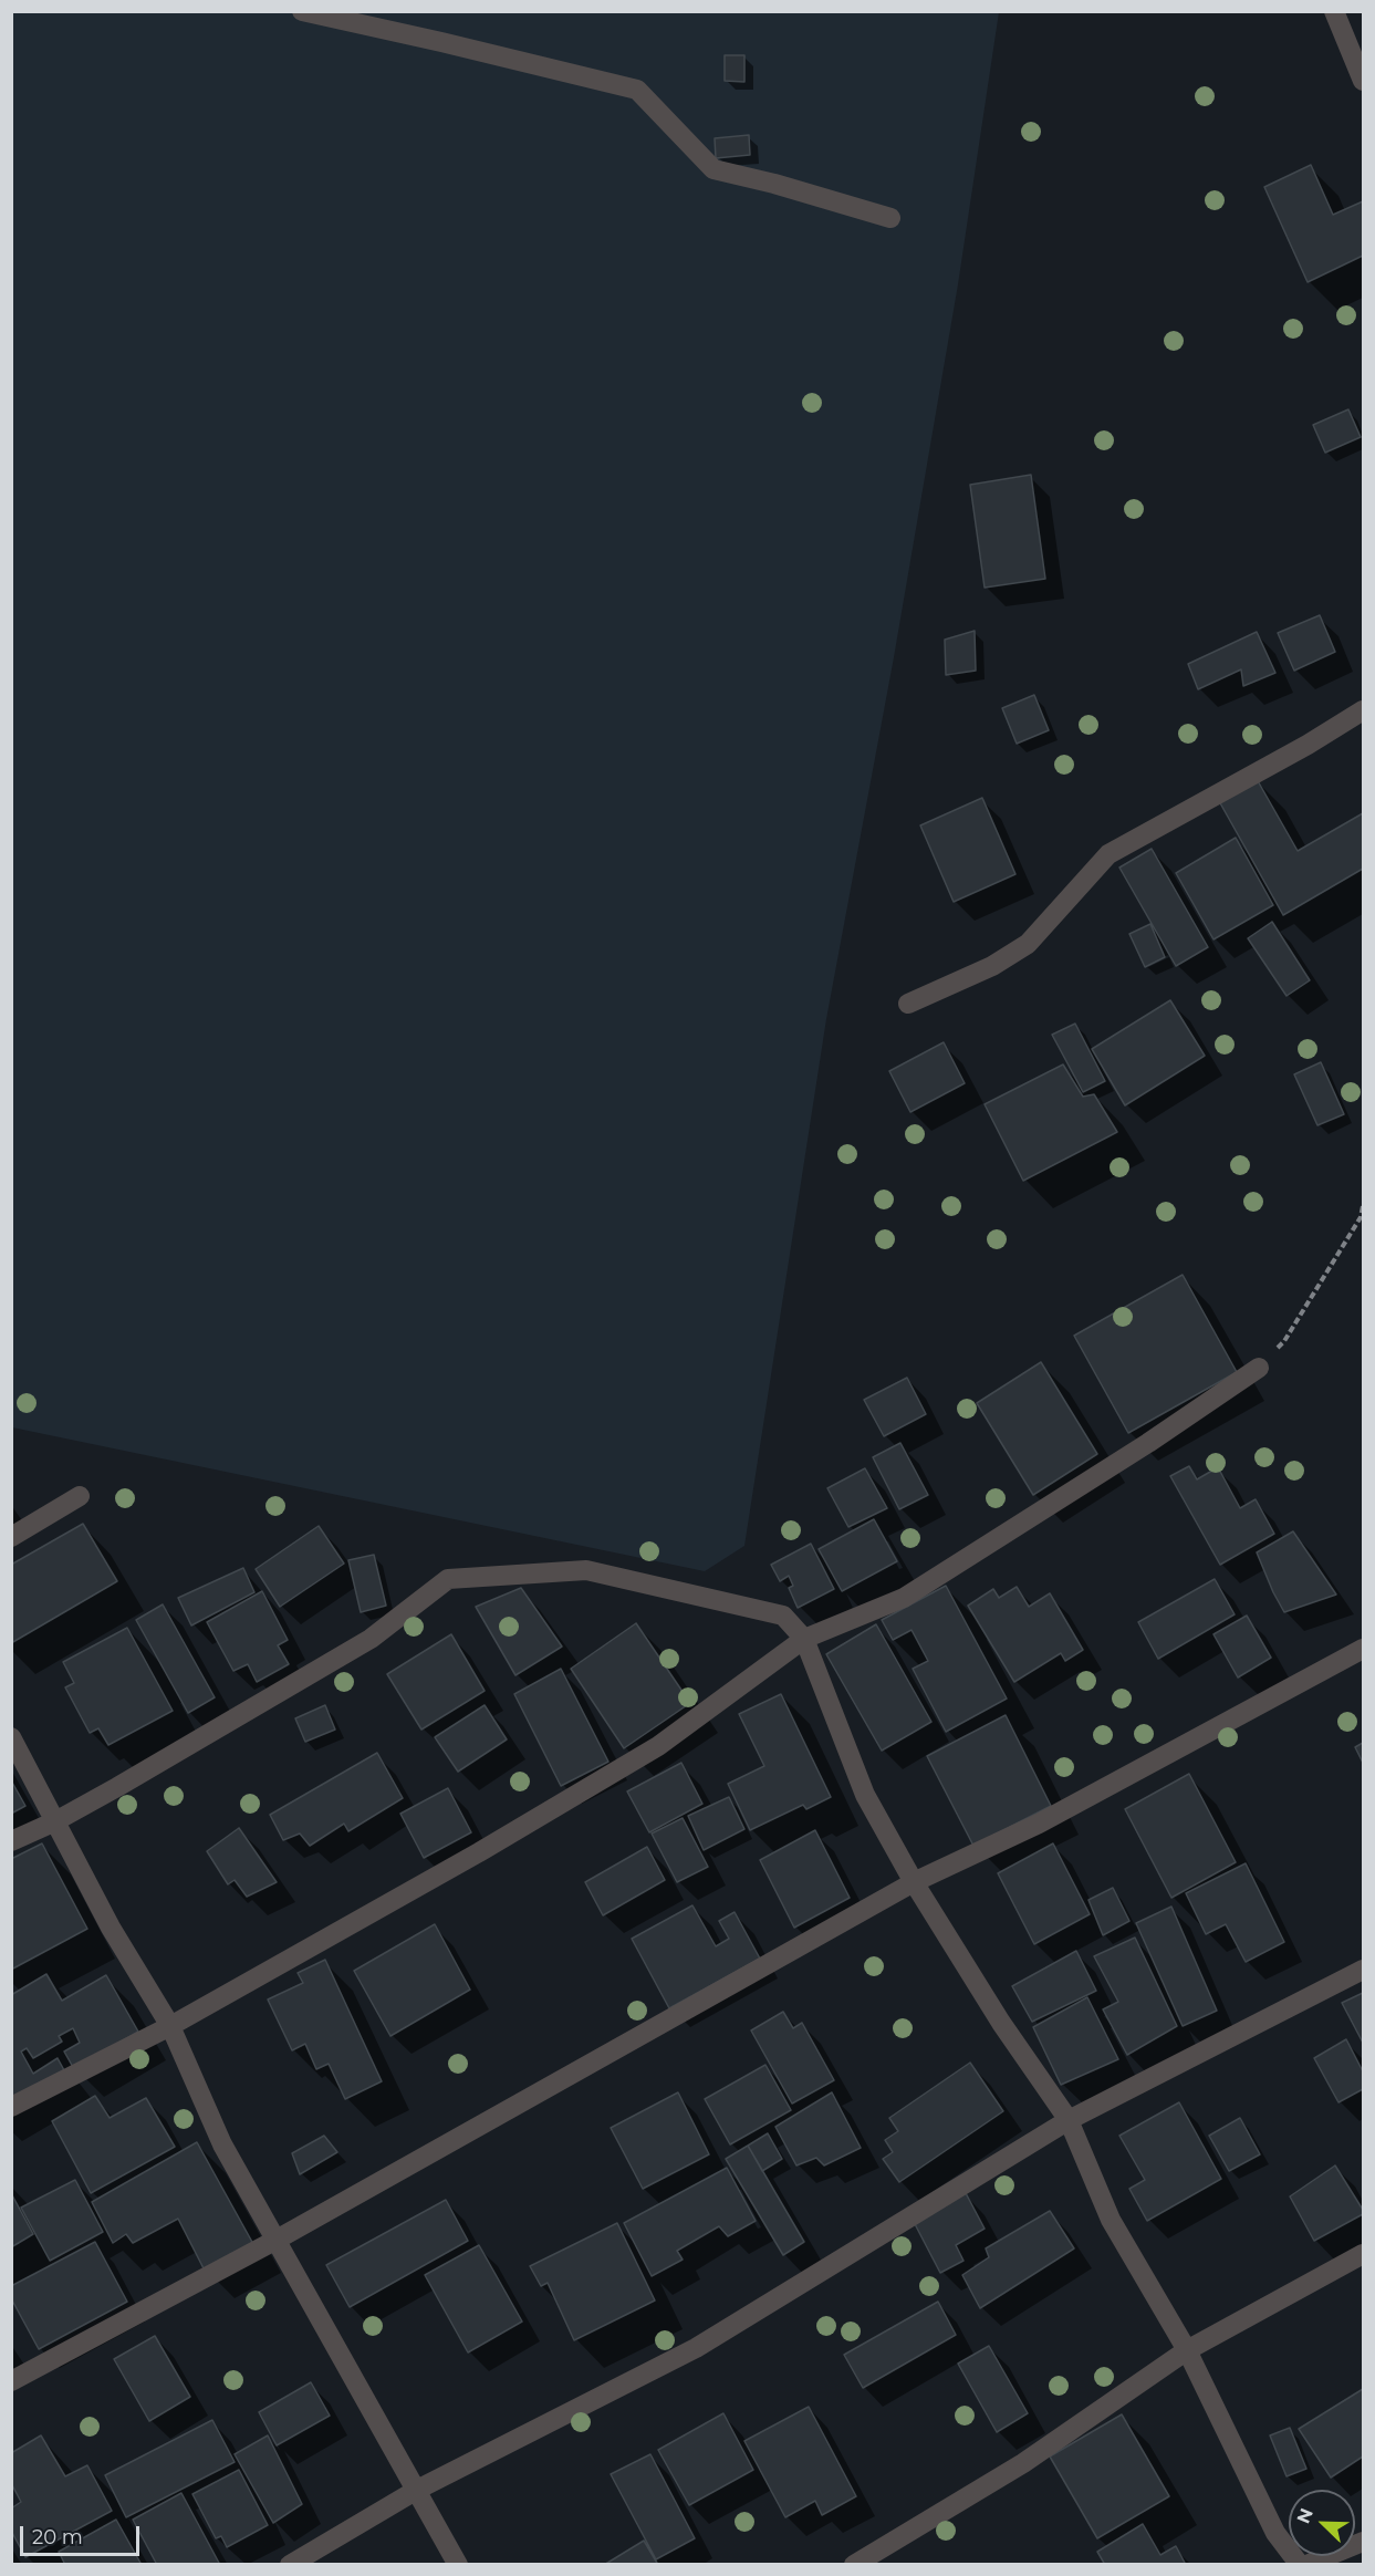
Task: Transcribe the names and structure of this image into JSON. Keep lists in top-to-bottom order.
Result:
{
  "scale_bar": "20 m",
  "north": "top left"
}
